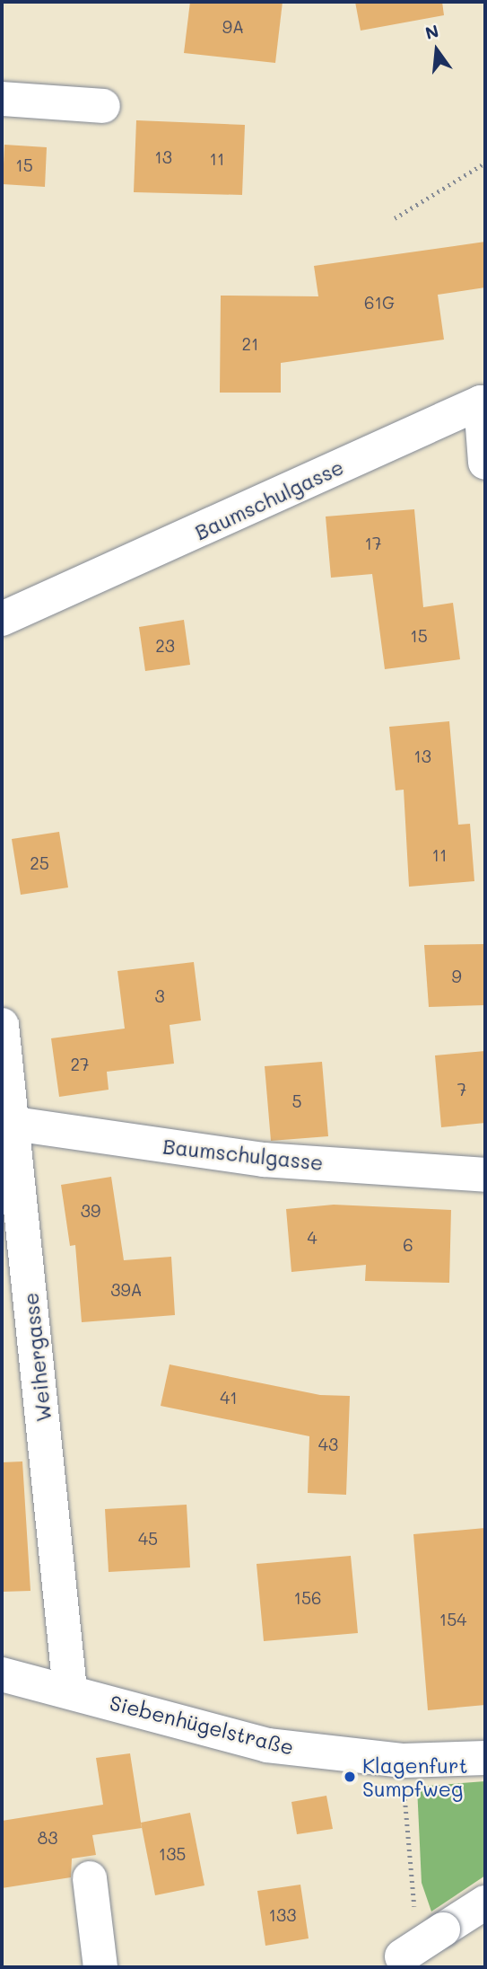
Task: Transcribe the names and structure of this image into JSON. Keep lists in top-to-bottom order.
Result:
{
  "streets": {
    "street": ["Baumschulgasse", "Weihergasse", "Siebenhügelstraße"]
  },
  "crossings": [
    ["Baumschulgasse", "Weihergasse"],
    ["Weihergasse", "Siebenhügelstraße"]
  ],
  "places": ["Klagenfurt Sumpfweg"],
  "house_numbers": [
    "9A",
    "13",
    "11",
    "15",
    "61G",
    "21",
    "17",
    "15",
    "23",
    "13",
    "11",
    "25",
    "9",
    "3",
    "27",
    "7",
    "5",
    "39",
    "4",
    "6",
    "39A",
    "41",
    "43",
    "45",
    "156",
    "154",
    "83",
    "135",
    "133"
  ],
  "north": "top"
}
